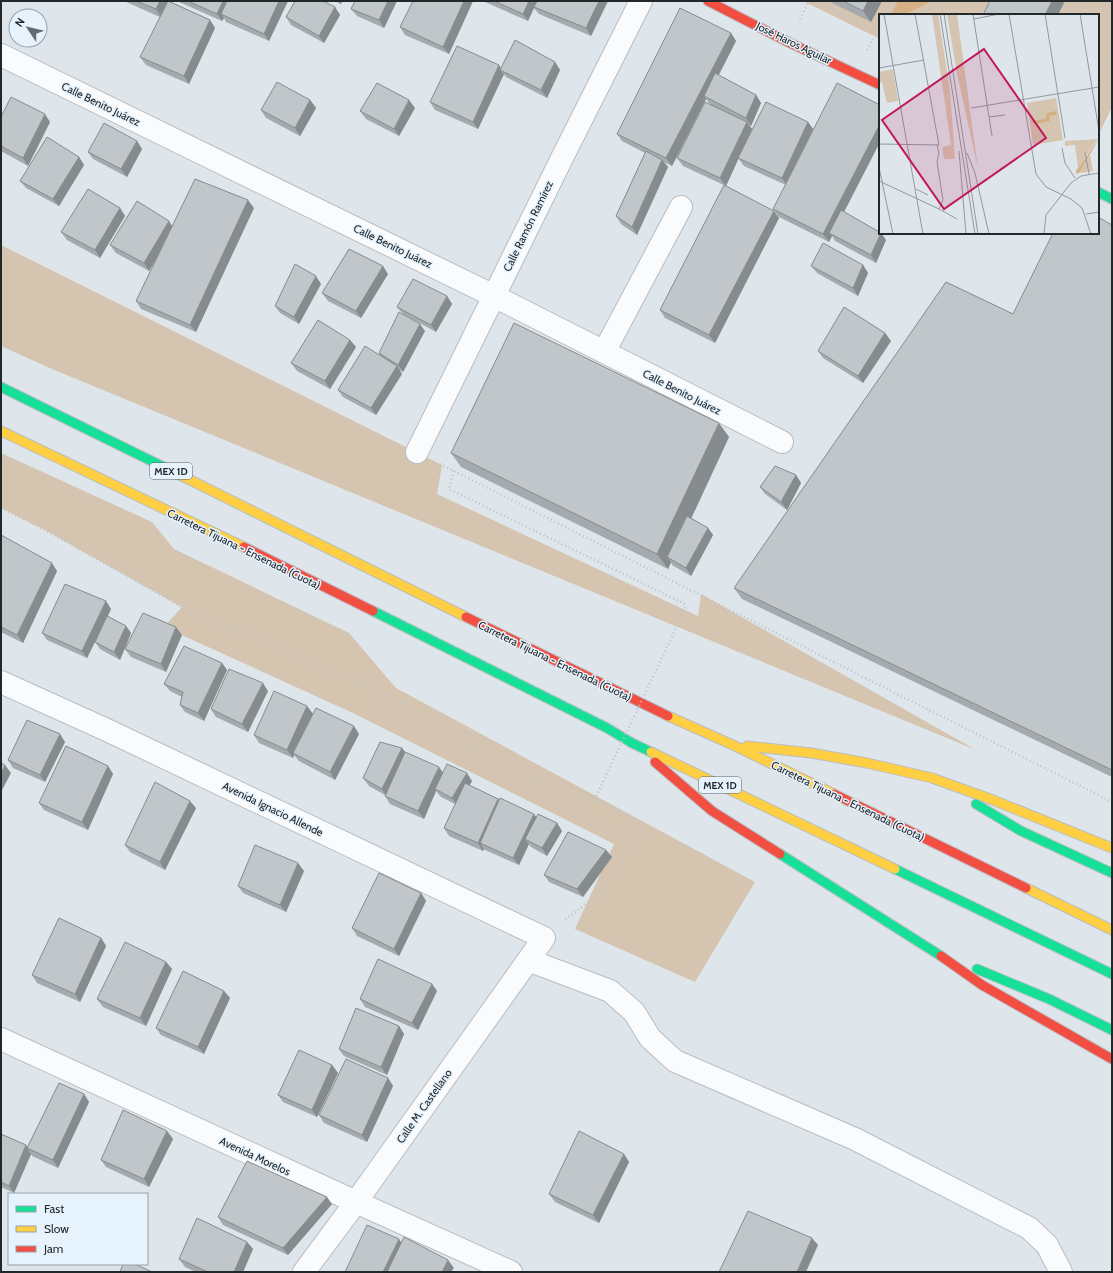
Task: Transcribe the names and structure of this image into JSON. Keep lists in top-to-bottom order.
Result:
{
  "streets": {
    "main road": ["José Haros Aguilar", "MEX 1D", "Carretera Tijuana - Ensenada (Cuota)"],
    "street": [
      "Calle Benito Juárez",
      "Calle Ramón Ramírez",
      "Avenida Ignacio Allende",
      "Calle M. Castellano",
      "Avenida Morelos"
    ]
  },
  "crossings": [
    ["Calle Benito Juárez", "Calle Ramón Ramírez"],
    ["Avenida Ignacio Allende", "Calle M. Castellano"],
    ["Calle M. Castellano", "Avenida Morelos"]
  ],
  "legend": ["Fast", "Slow", "Jam"],
  "north": "top left"
}
